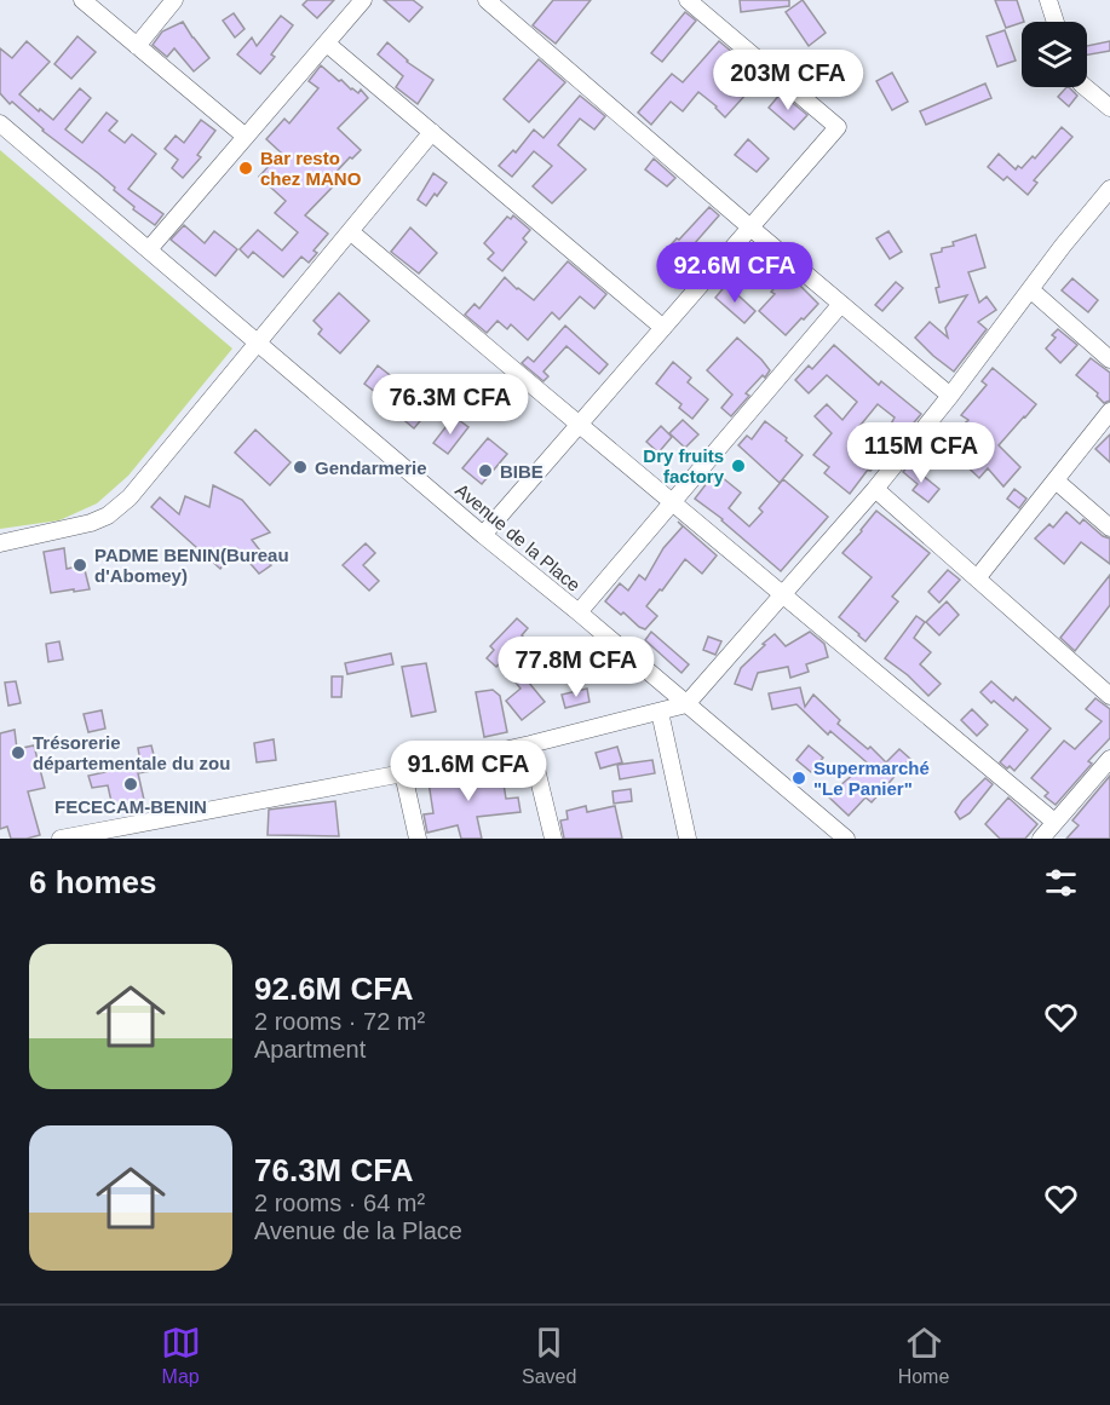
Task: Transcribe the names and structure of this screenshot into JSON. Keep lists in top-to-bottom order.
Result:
{
  "streets": {
    "street": ["Avenue de la Place"]
  },
  "places": [
    "Bar resto chez MANO",
    "Dry fruits factory",
    "Gendarmerie",
    "BIBE",
    "PADME BENIN(Bureau d'Abomey)",
    "Trésorerie départementale du zou",
    "Supermarché \"Le Panier\"",
    "FECECAM-BENIN"
  ],
  "page": {
    "price": [
      "203M CFA",
      "92.6M CFA",
      "76.3M CFA",
      "115M CFA",
      "77.8M CFA",
      "91.6M CFA"
    ],
    "heading": "6 homes",
    "list": [
      {
        "name": "92.6M CFA",
        "note": "2 rooms · 72 m² · Apartment"
      },
      {
        "name": "76.3M CFA",
        "note": "2 rooms · 64 m² · Avenue de la Place"
      }
    ],
    "tabs": ["Map", "Saved", "Home"]
  }
}
